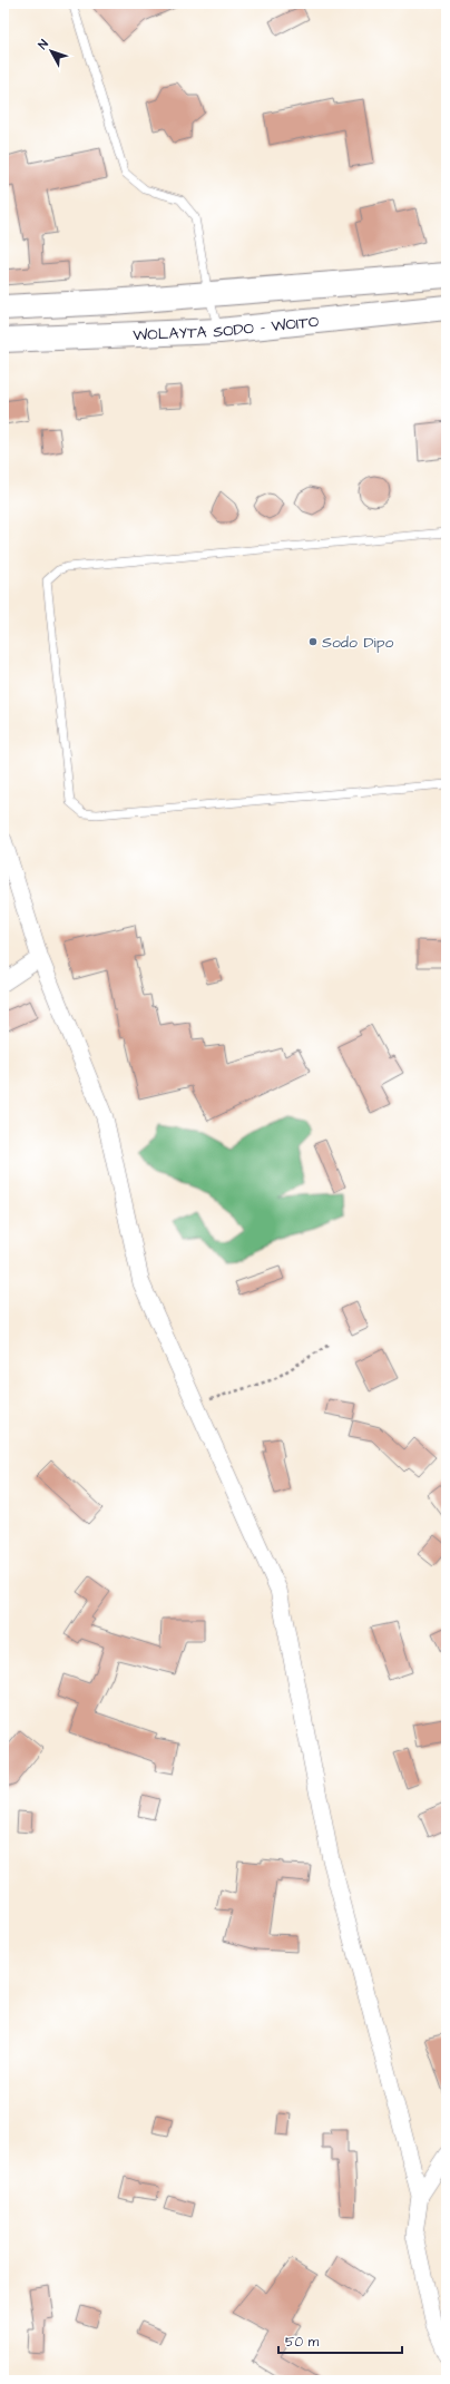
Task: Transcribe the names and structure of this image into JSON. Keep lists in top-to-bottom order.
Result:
{
  "streets": {
    "highway": ["WOLAYTA SODO - WOITO"]
  },
  "places": ["Sodo Dipo"],
  "scale_bar": "50 m",
  "north": "top left"
}
